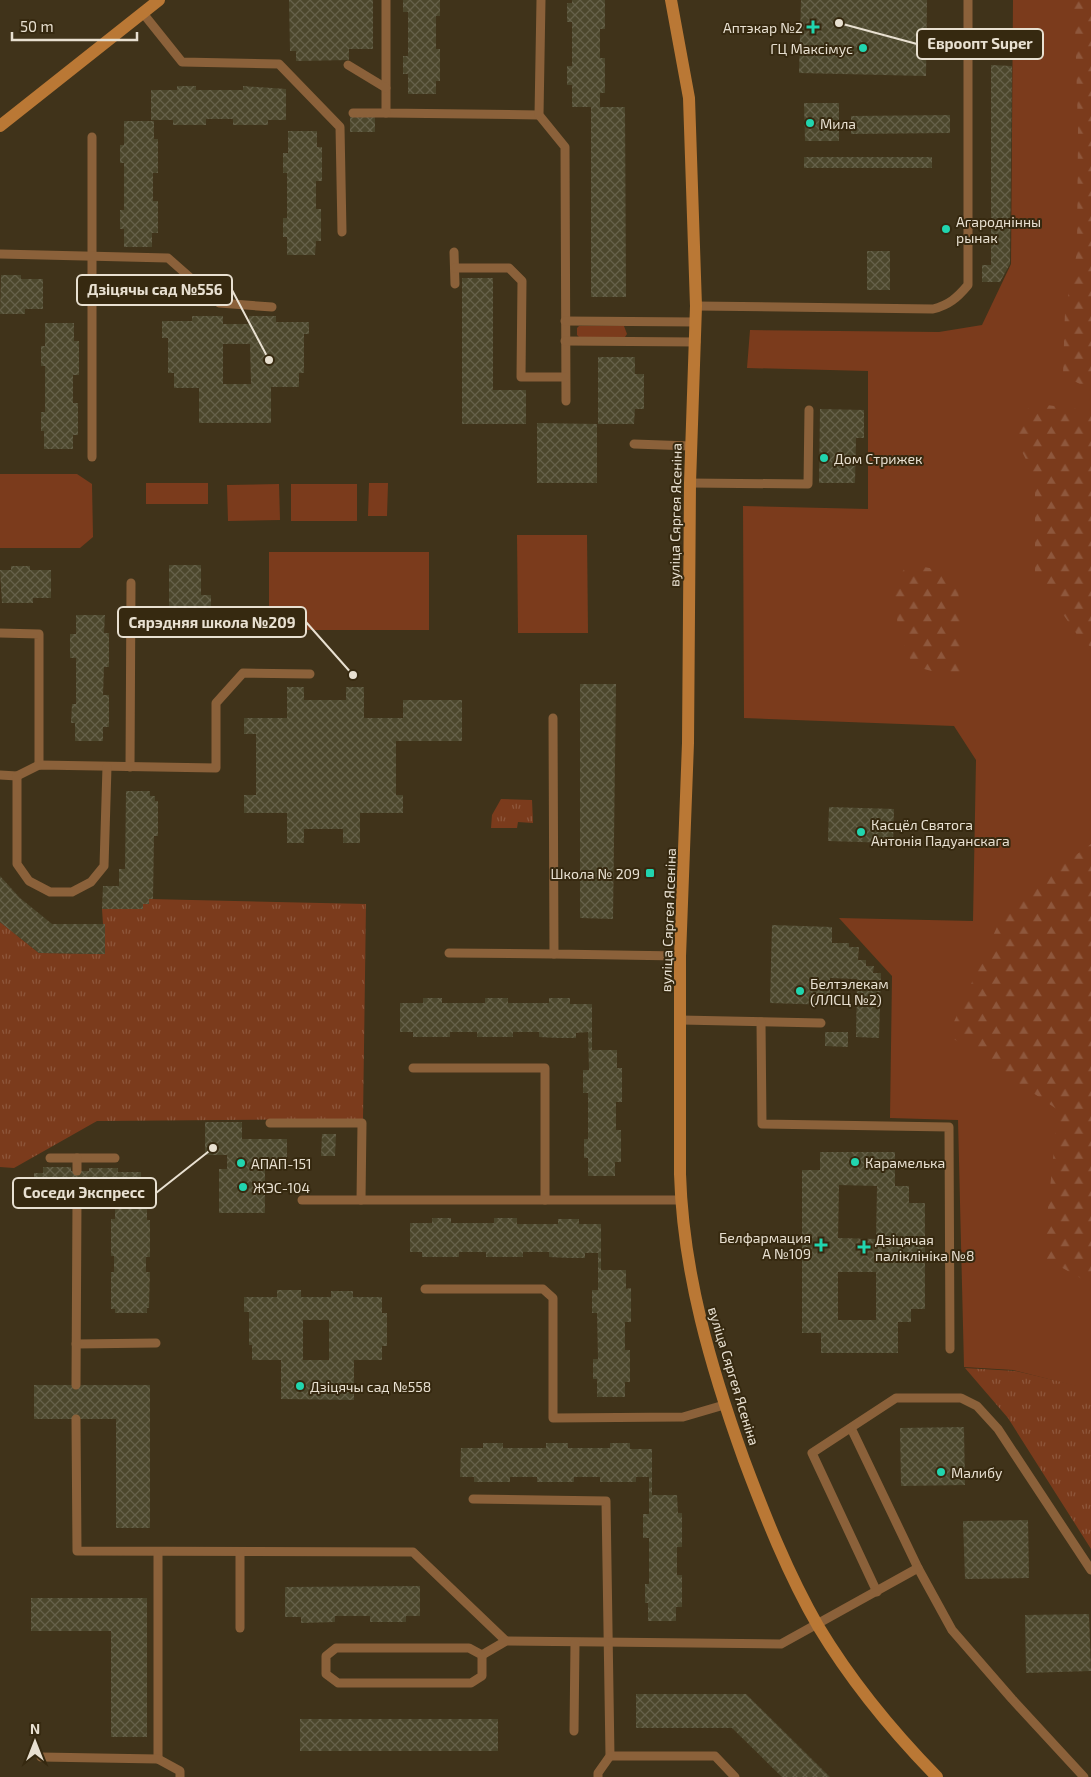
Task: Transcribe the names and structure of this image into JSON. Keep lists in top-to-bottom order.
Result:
{
  "streets": {
    "main road": ["вуліца Сяргея Ясеніна"]
  },
  "places": {
    "other": [
      "Евроопт Super",
      "ГЦ Максімус",
      "Мила",
      "Агароднінны рынак",
      "Дзіцячы сад №556",
      "Дом Стрижек",
      "Сярэдняя школа №209",
      "Касцёл Святога Антонія Падуанскага",
      "Белтэлекам (ЛЛСЦ №2)",
      "Соседи Экспресс",
      "Карамелька",
      "АПАП-151",
      "ЖЭС-104",
      "Дзіцячы сад №558",
      "Малибу"
    ],
    "health": ["Аптэкар №2", "Белфармация А №109", "Дзіцячая паліклініка №8"],
    "transit": ["Школа № 209"]
  },
  "scale_bar": "50 m",
  "north": "top"
}
